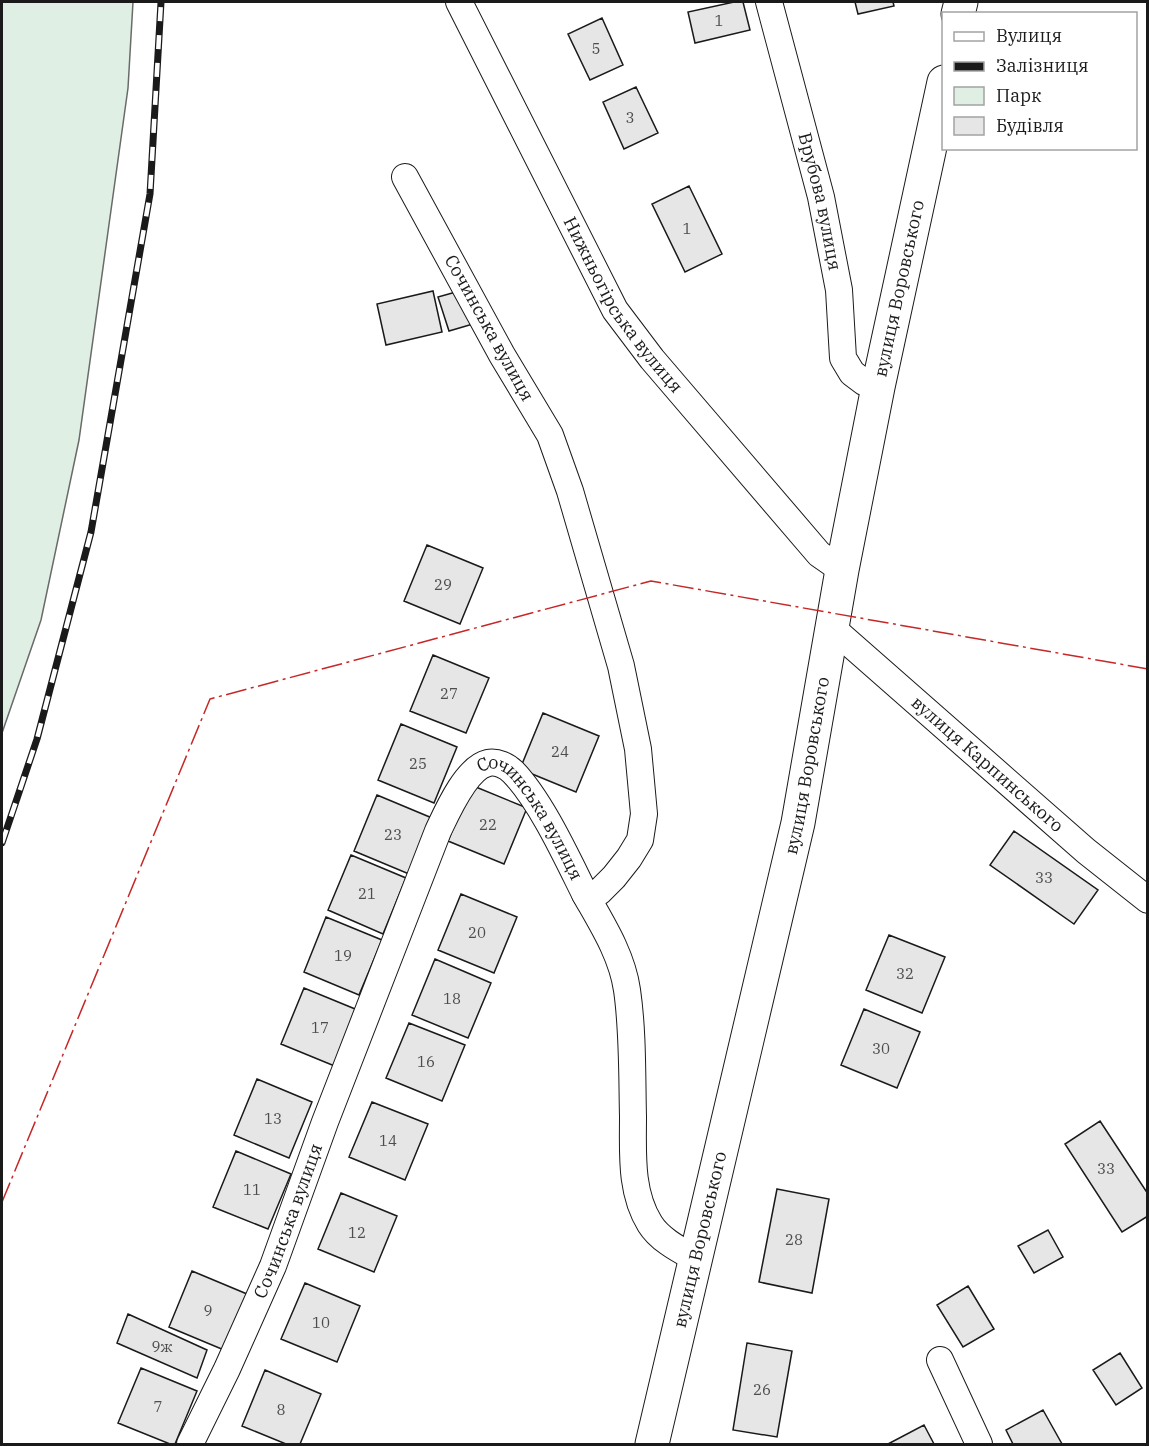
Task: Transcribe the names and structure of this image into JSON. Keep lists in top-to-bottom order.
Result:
{
  "streets": {
    "street": [
      "Врубова вулиця",
      "вулиця Воровського",
      "Нижньогірська вулиця",
      "Сочинська вулиця",
      "вулиця Карпинського"
    ]
  },
  "crossings": [
    ["Врубова вулиця", "вулиця Воровського"],
    ["вулиця Воровського", "Нижньогірська вулиця"],
    ["вулиця Воровського", "вулиця Карпинського"]
  ],
  "house_numbers": [
    "1",
    "5",
    "3",
    "1",
    "29",
    "27",
    "24",
    "25",
    "22",
    "23",
    "33",
    "21",
    "20",
    "19",
    "32",
    "18",
    "17",
    "30",
    "16",
    "13",
    "14",
    "33",
    "11",
    "12",
    "28",
    "9",
    "10",
    "9ж",
    "26",
    "7",
    "8"
  ],
  "legend": [
    "Вулиця",
    "Залізниця",
    "Парк",
    "Будівля"
  ]
}
